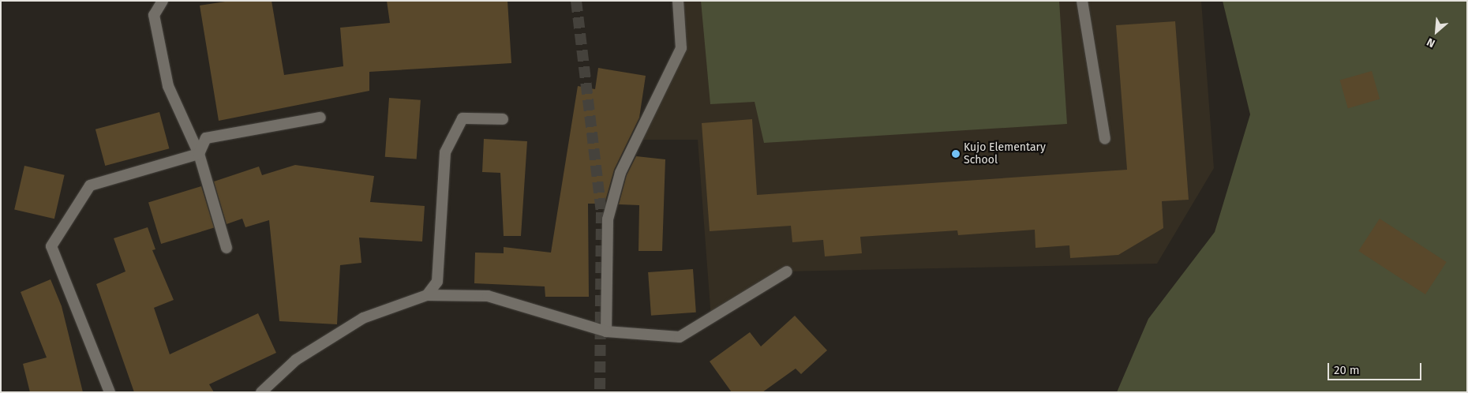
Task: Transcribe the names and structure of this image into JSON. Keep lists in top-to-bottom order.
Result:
{
  "places": ["Kujo Elementary School"],
  "scale_bar": "20 m",
  "north": "bottom left"
}
